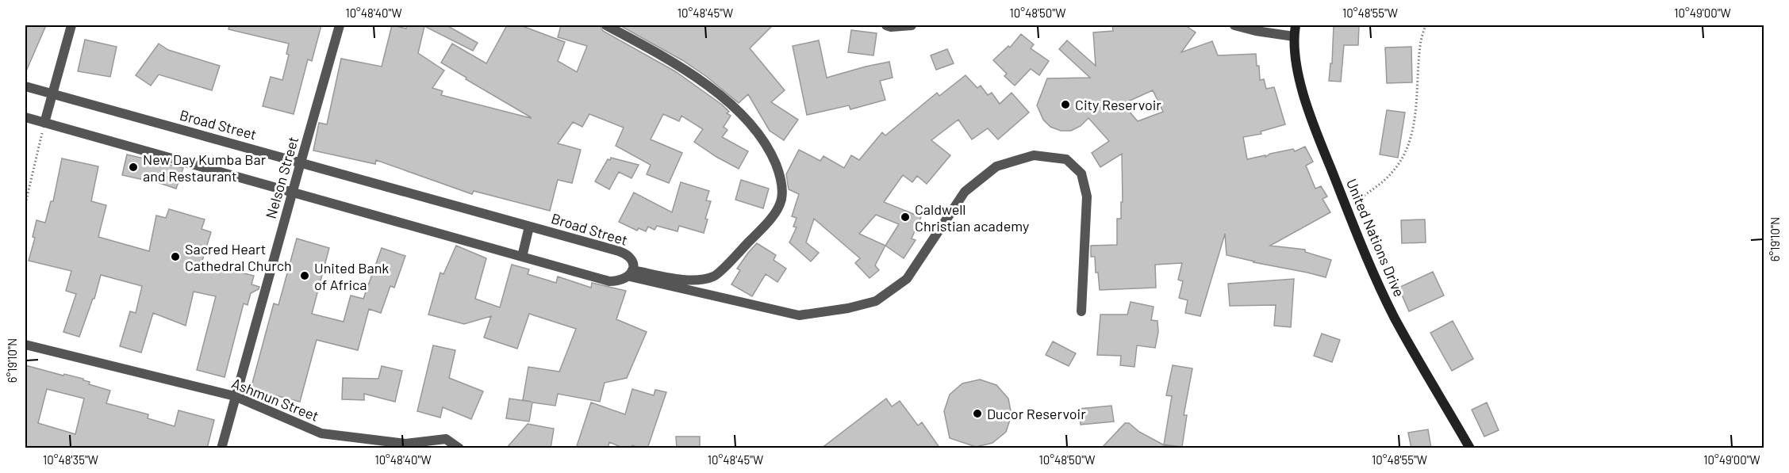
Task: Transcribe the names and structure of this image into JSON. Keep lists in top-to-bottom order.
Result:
{
  "streets": {
    "main road": ["United Nations Drive"],
    "street": ["Broad Street", "Nelson Street", "Ashmun Street"]
  },
  "crossings": [
    ["Broad Street", "Nelson Street"],
    ["Nelson Street", "Ashmun Street"]
  ],
  "places": [
    "City Reservoir",
    "New Day Kumba Bar and Restaurant",
    "Caldwell Christian academy",
    "Sacred Heart Cathedral Church",
    "United Bank of Africa",
    "Ducor Reservoir"
  ],
  "coordinates": [
    "10°48'40\"W",
    "10°48'45\"W",
    "10°48'50\"W",
    "10°48'55\"W",
    "10°49'00\"W",
    "6°19'10\"N",
    "10°48'35\"W"
  ]
}
